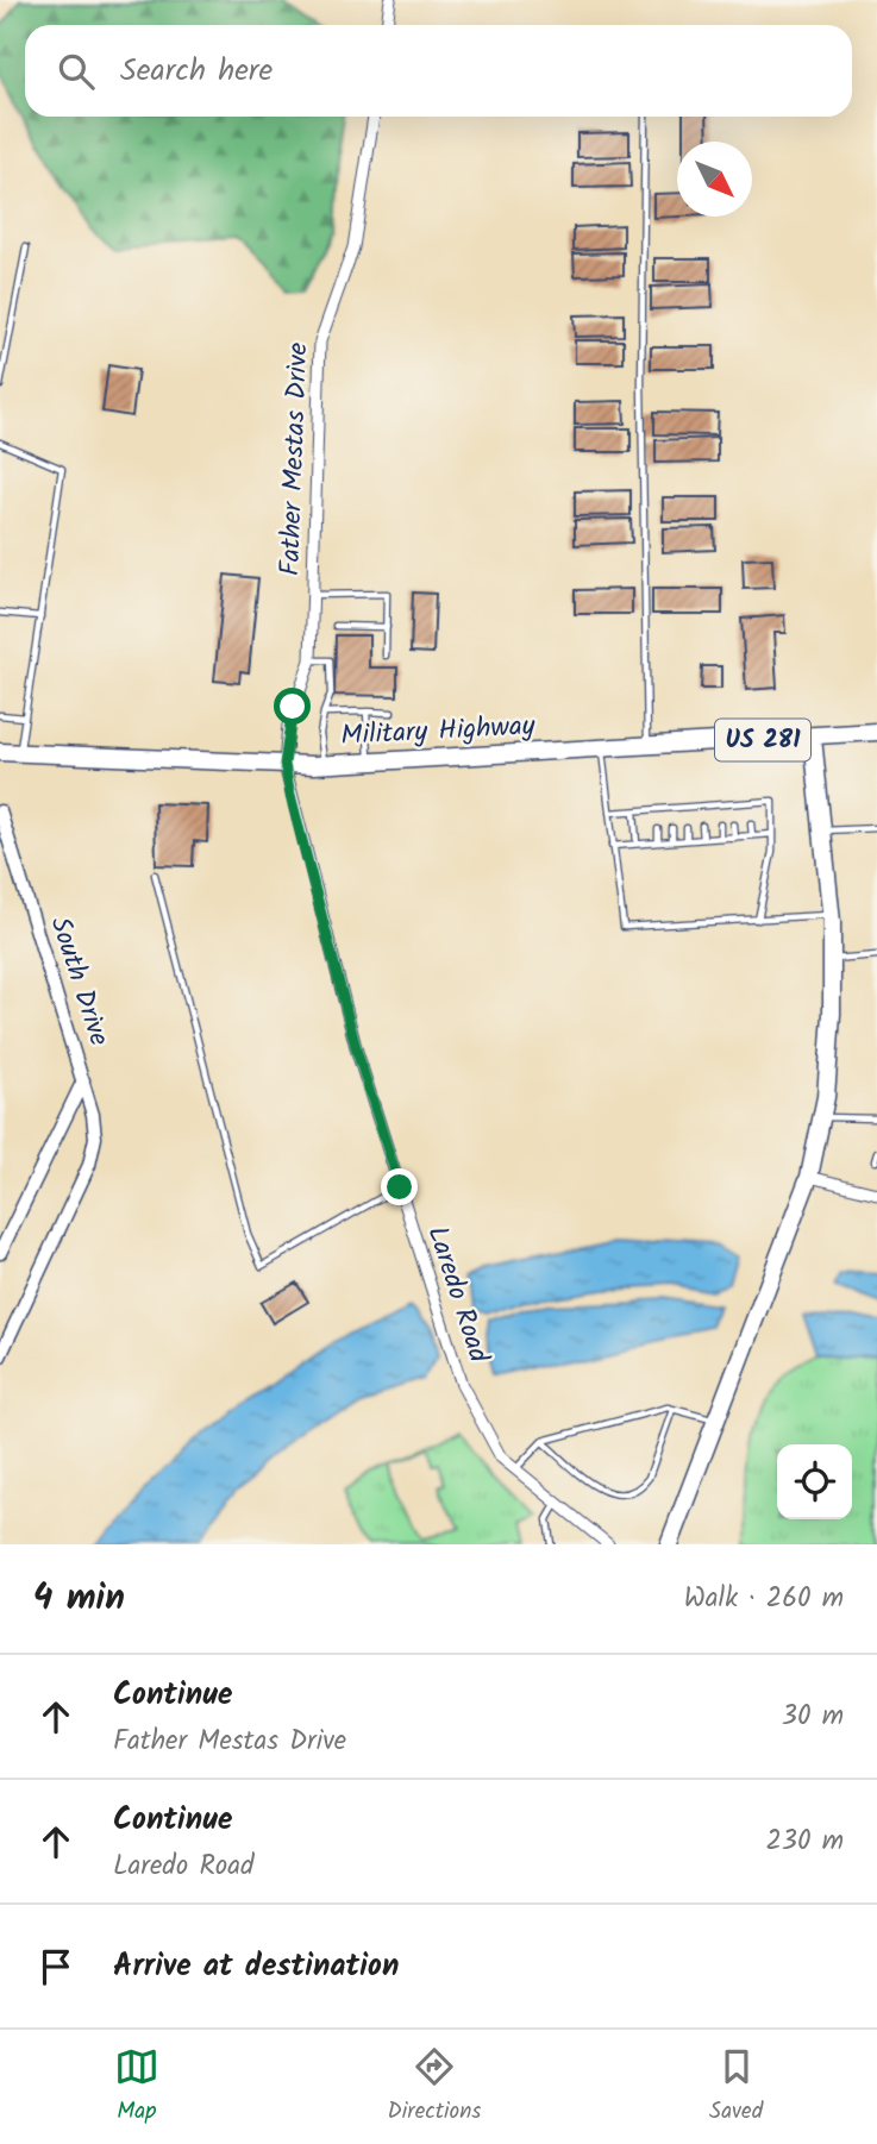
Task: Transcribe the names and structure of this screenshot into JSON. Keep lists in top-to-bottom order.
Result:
{
  "streets": {
    "main road": ["Military Highway", "US 281"],
    "street": ["Father Mestas Drive", "South Drive", "Laredo Road"]
  },
  "crossings": [
    ["Father Mestas Drive", "Military Highway"],
    ["Father Mestas Drive", "Laredo Road"],
    ["Military Highway", "Laredo Road"]
  ],
  "north": "bottom right",
  "page": {
    "search": "Search here",
    "heading": ["4 min", "Walk · 260 m"],
    "list": [
      ["Continue", "Father Mestas Drive", "30 m"],
      ["Continue", "Laredo Road", "230 m"],
      "Arrive at destination"
    ],
    "nav": ["Map", "Directions", "Saved"]
  }
}
